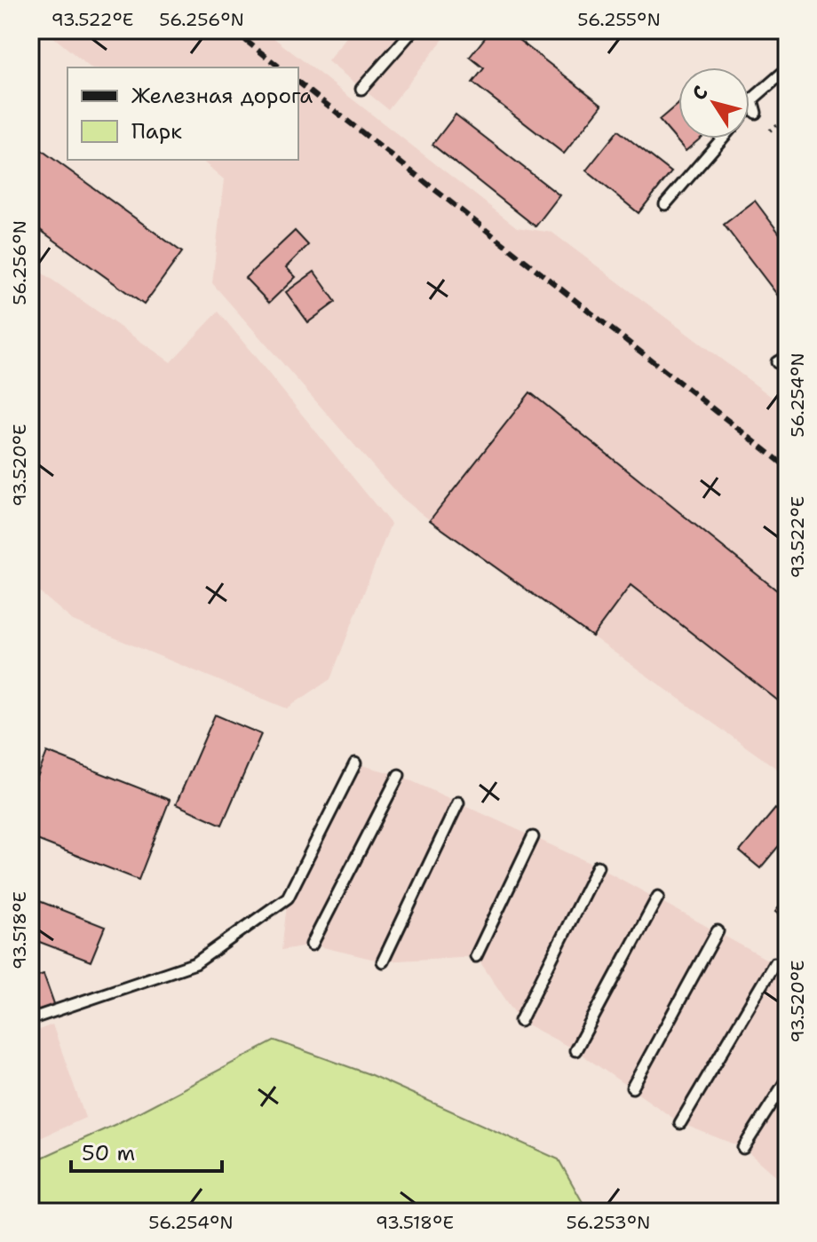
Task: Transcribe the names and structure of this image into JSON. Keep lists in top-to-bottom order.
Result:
{
  "legend": ["Железная дорога", "Парк"],
  "scale_bar": "50 m",
  "north": "top left",
  "coordinates": [
    "93.522°E",
    "56.256°N",
    "56.255°N",
    "56.254°N",
    "93.520°E",
    "93.518°E",
    "56.253°N"
  ]
}
